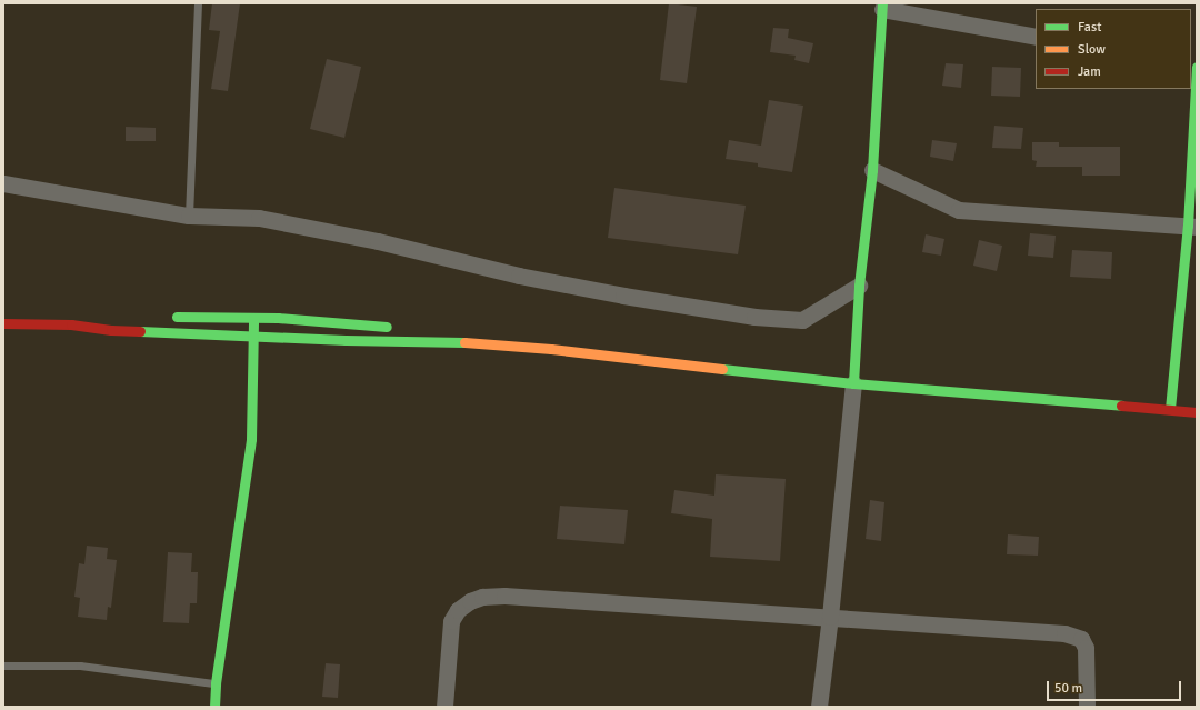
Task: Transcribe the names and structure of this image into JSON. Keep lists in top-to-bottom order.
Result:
{
  "legend": ["Fast", "Slow", "Jam"],
  "scale_bar": "50 m"
}
